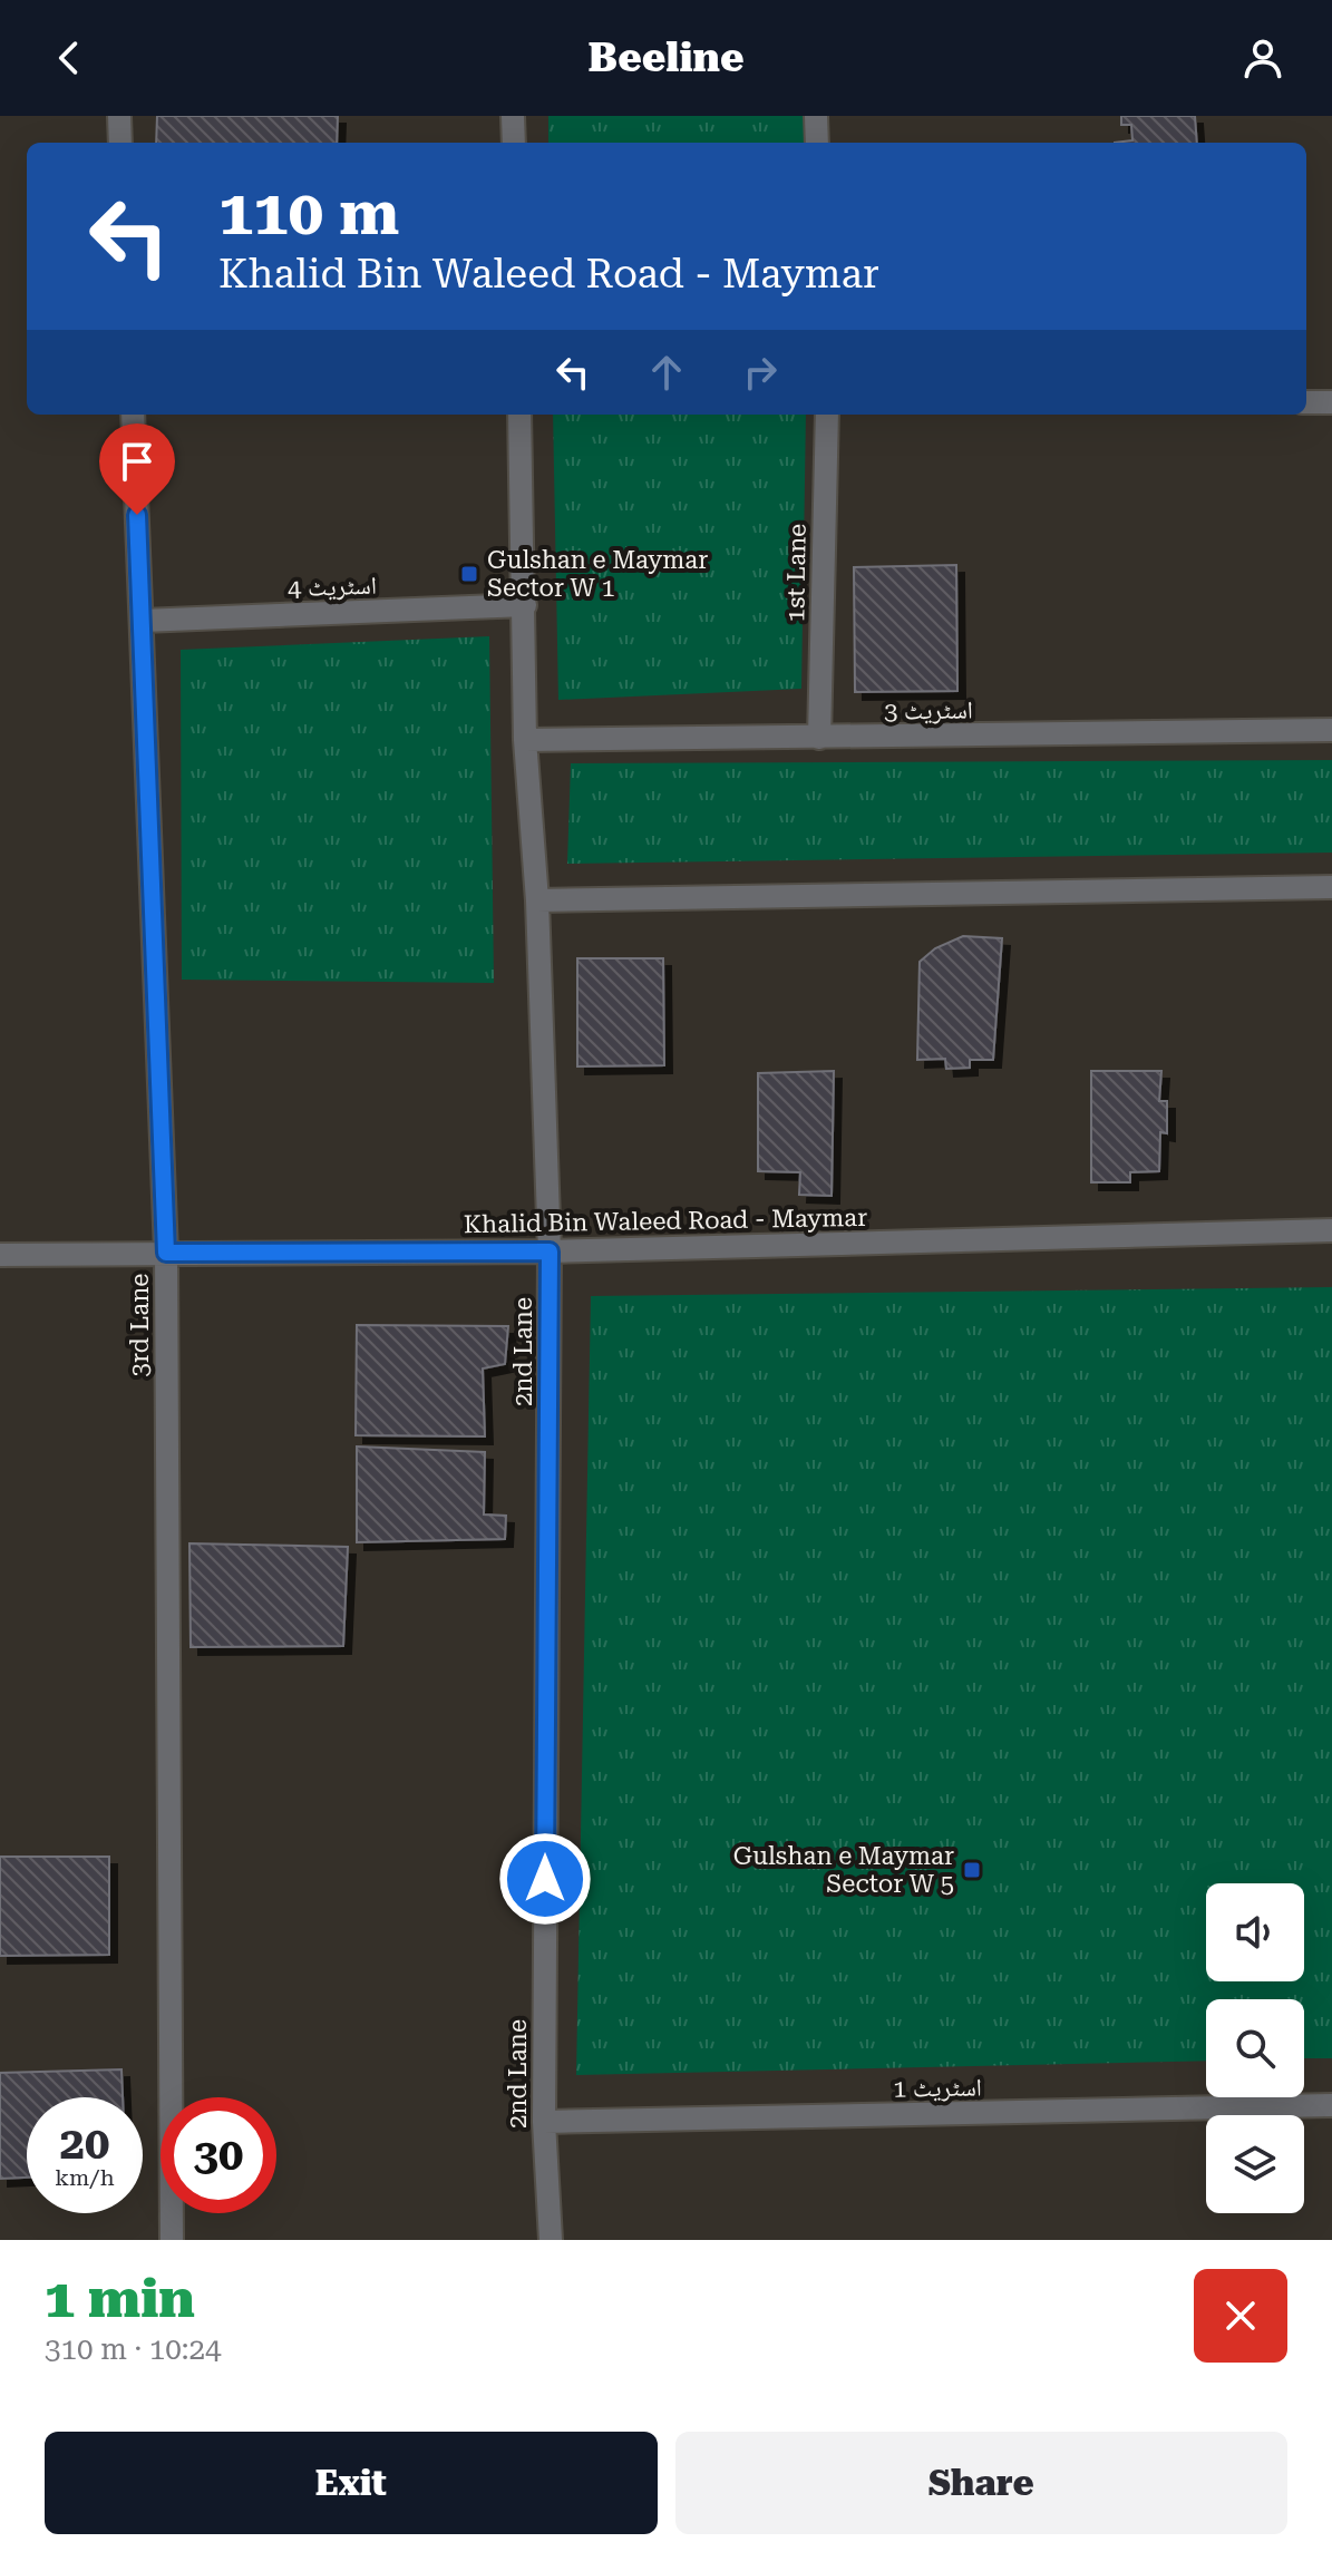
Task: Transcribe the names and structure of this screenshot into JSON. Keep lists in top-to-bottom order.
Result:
{
  "streets": {
    "street": [
      "1st Lane",
      "اسٹریٹ 4",
      "اسٹریٹ 3",
      "Khalid Bin Waleed Road - Maymar",
      "3rd Lane",
      "2nd Lane",
      "اسٹریٹ 1"
    ]
  },
  "crossings": [
    ["1st Lane", "اسٹریٹ 3"],
    ["اسٹریٹ 4", "3rd Lane"],
    ["اسٹریٹ 4", "2nd Lane"],
    ["اسٹریٹ 3", "2nd Lane"],
    ["Khalid Bin Waleed Road - Maymar", "3rd Lane"],
    ["Khalid Bin Waleed Road - Maymar", "2nd Lane"],
    ["2nd Lane", "اسٹریٹ 1"]
  ],
  "places": {
    "transit": ["Gulshan e Maymar Sector W 1", "Gulshan e Maymar Sector W 5"]
  },
  "page": {
    "header": "Beeline",
    "turn": ["110 m", "Khalid Bin Waleed Road - Maymar"],
    "speed": "20 km/h",
    "limit": "30",
    "heading": ["1 min", "310 m · 10:24"],
    "buttons": ["Exit", "Share"]
  }
}
